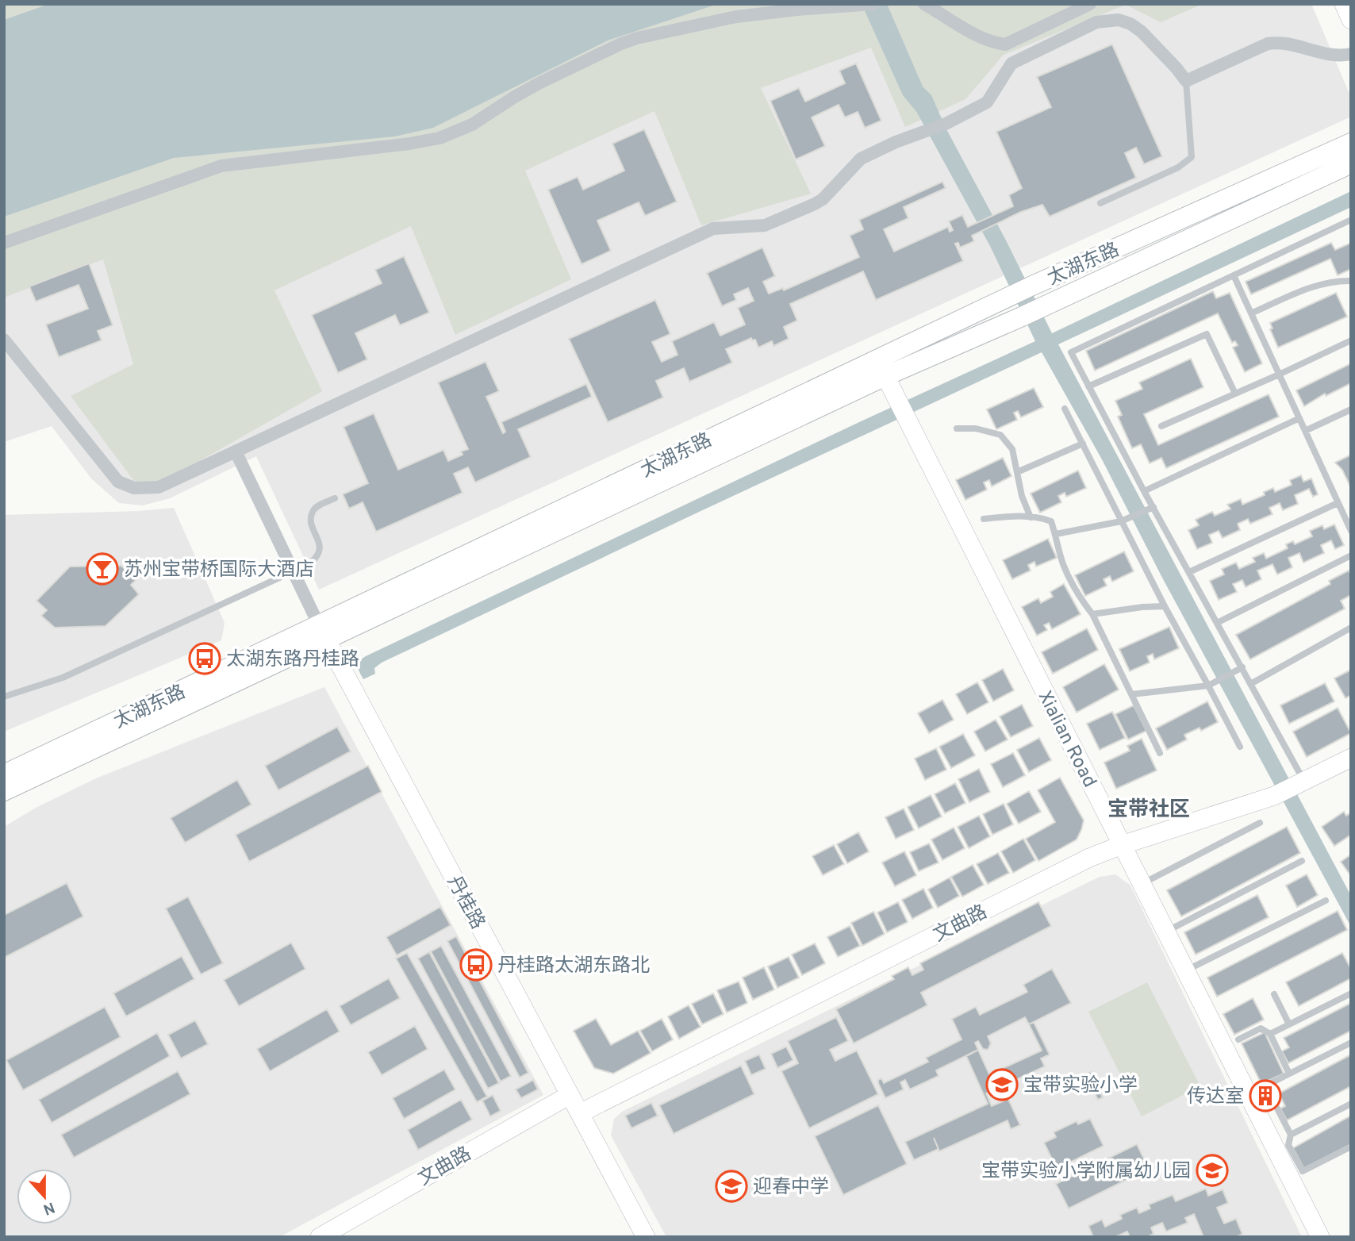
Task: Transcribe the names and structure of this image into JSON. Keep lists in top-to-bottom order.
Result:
{
  "streets": {
    "main road": ["太湖东路"],
    "street": ["Xialian Road", "丹桂路", "文曲路"]
  },
  "crossings": [
    ["太湖东路", "Xialian Road"],
    ["太湖东路", "丹桂路"],
    ["Xialian Road", "文曲路"],
    ["丹桂路", "文曲路"]
  ],
  "districts": ["宝带社区"],
  "places": {
    "bar": ["苏州宝带桥国际大酒店"],
    "bus stop": ["太湖东路丹桂路", "丹桂路太湖东路北"],
    "school or university": ["宝带实验小学", "宝带实验小学附属幼儿园", "迎春中学"],
    "building": ["传达室"]
  },
  "north": "bottom"
}
